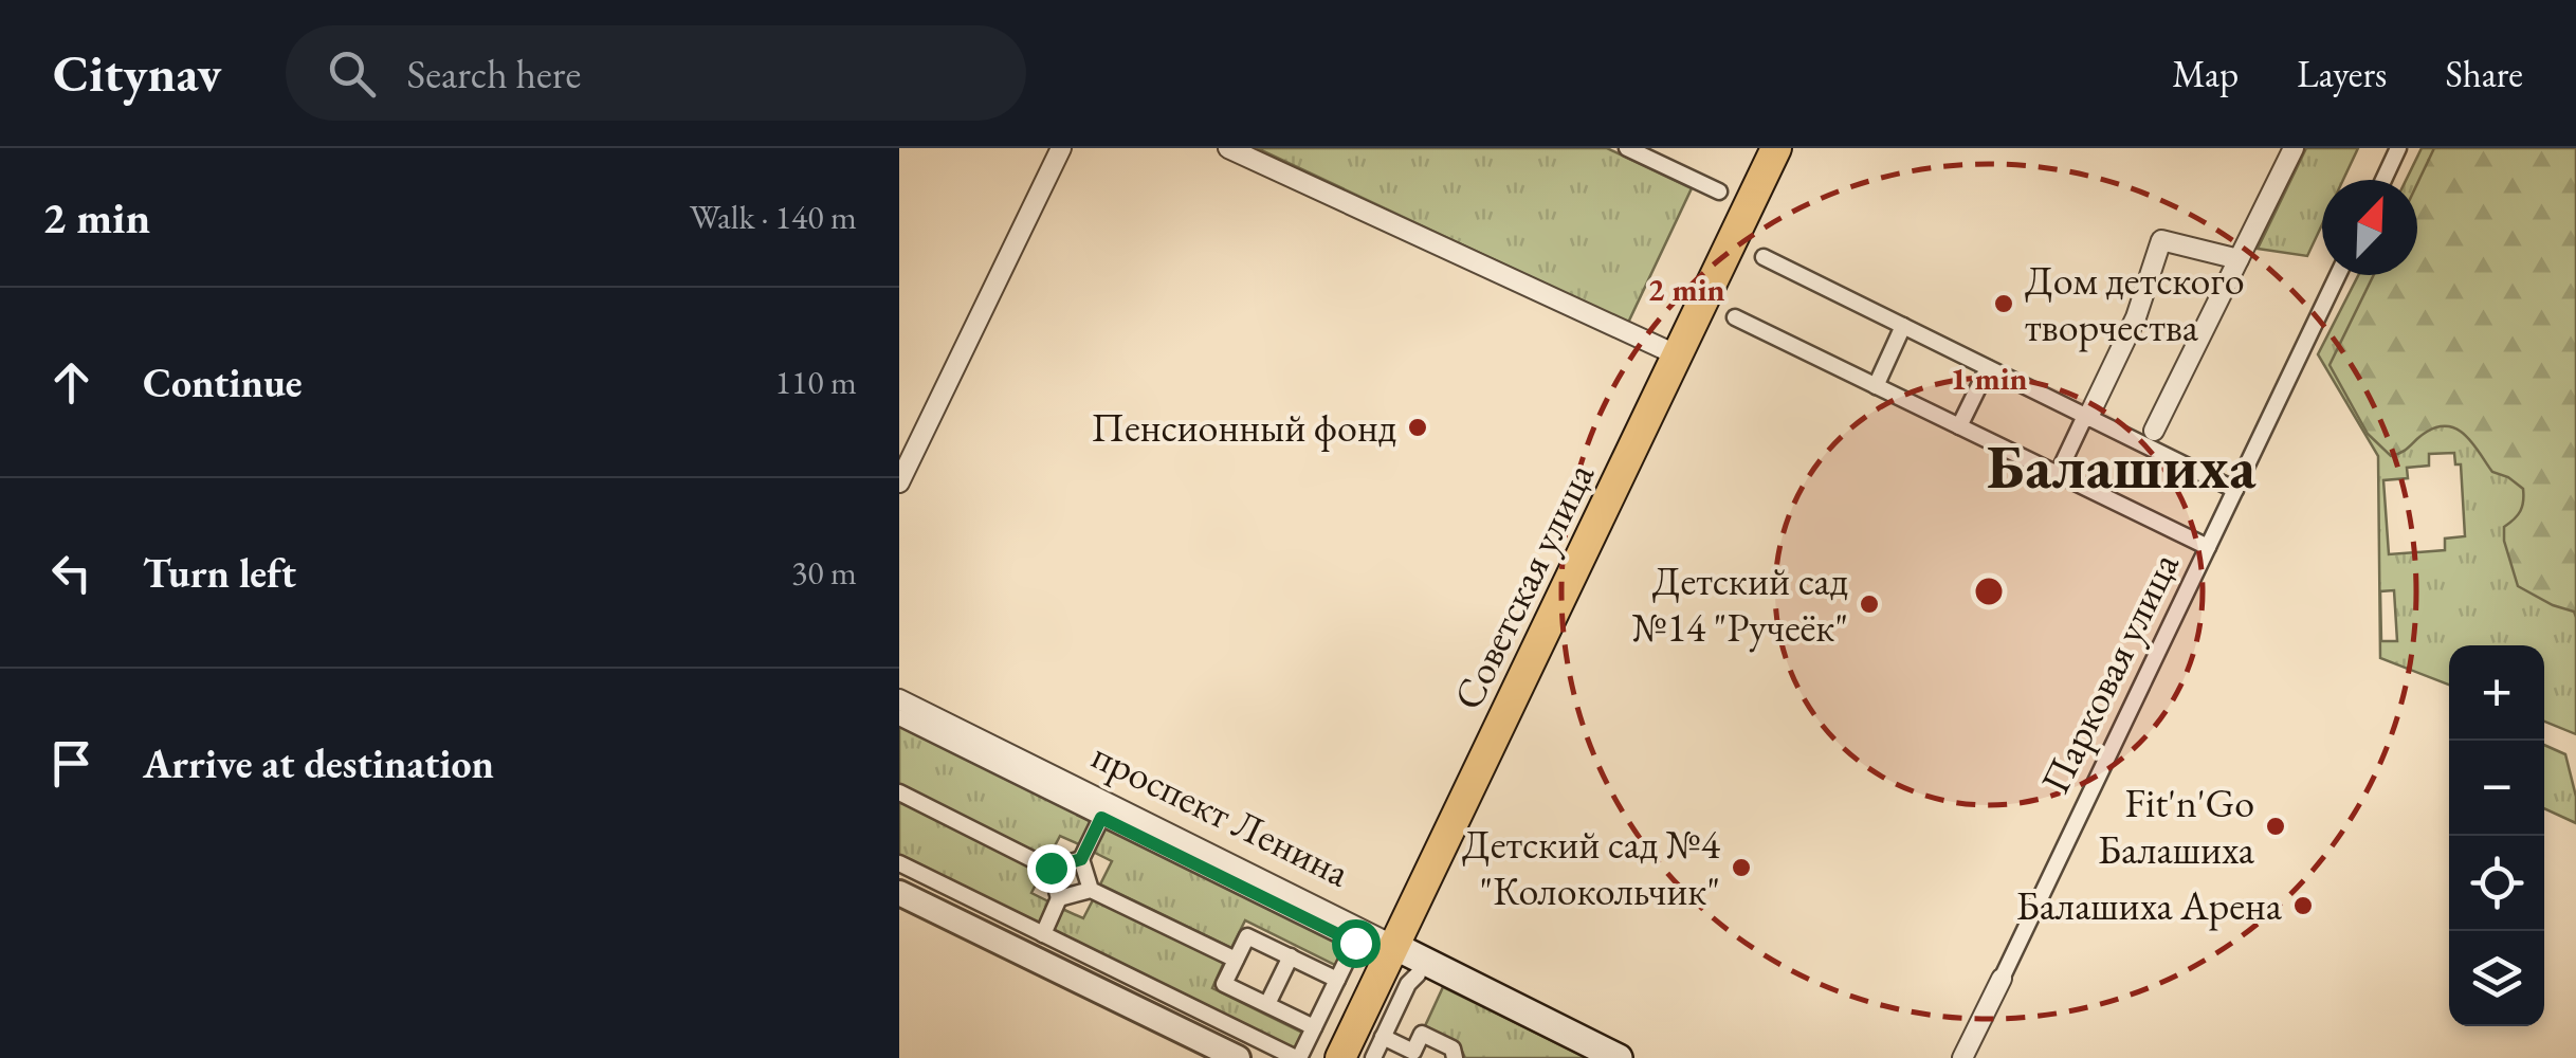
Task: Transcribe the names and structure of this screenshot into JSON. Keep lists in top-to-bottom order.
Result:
{
  "streets": {
    "main road": ["Советская улица", "проспект Ленина"],
    "street": ["Парковая улица"]
  },
  "crossings": [
    ["Советская улица", "проспект Ленина"]
  ],
  "districts": ["Балашиха"],
  "places": [
    "Дом детского творчества",
    "Пенсионный фонд",
    "Детский сад №14 \"Ручеёк\"",
    "Fit'n'Go Балашиха",
    "Детский сад №4 \"Колокольчик\"",
    "Балашиха Арена"
  ],
  "north": "top right",
  "page": {
    "header": "Citynav",
    "search": "Search here",
    "nav": ["Map", "Layers", "Share"],
    "heading": ["2 min", "Walk · 140 m"],
    "list": [
      ["Continue", "110 m"],
      ["Turn left", "30 m"],
      "Arrive at destination"
    ],
    "map_buttons": ["+", "−"]
  },
  "rings": ["2 min", "1 min"]
}
